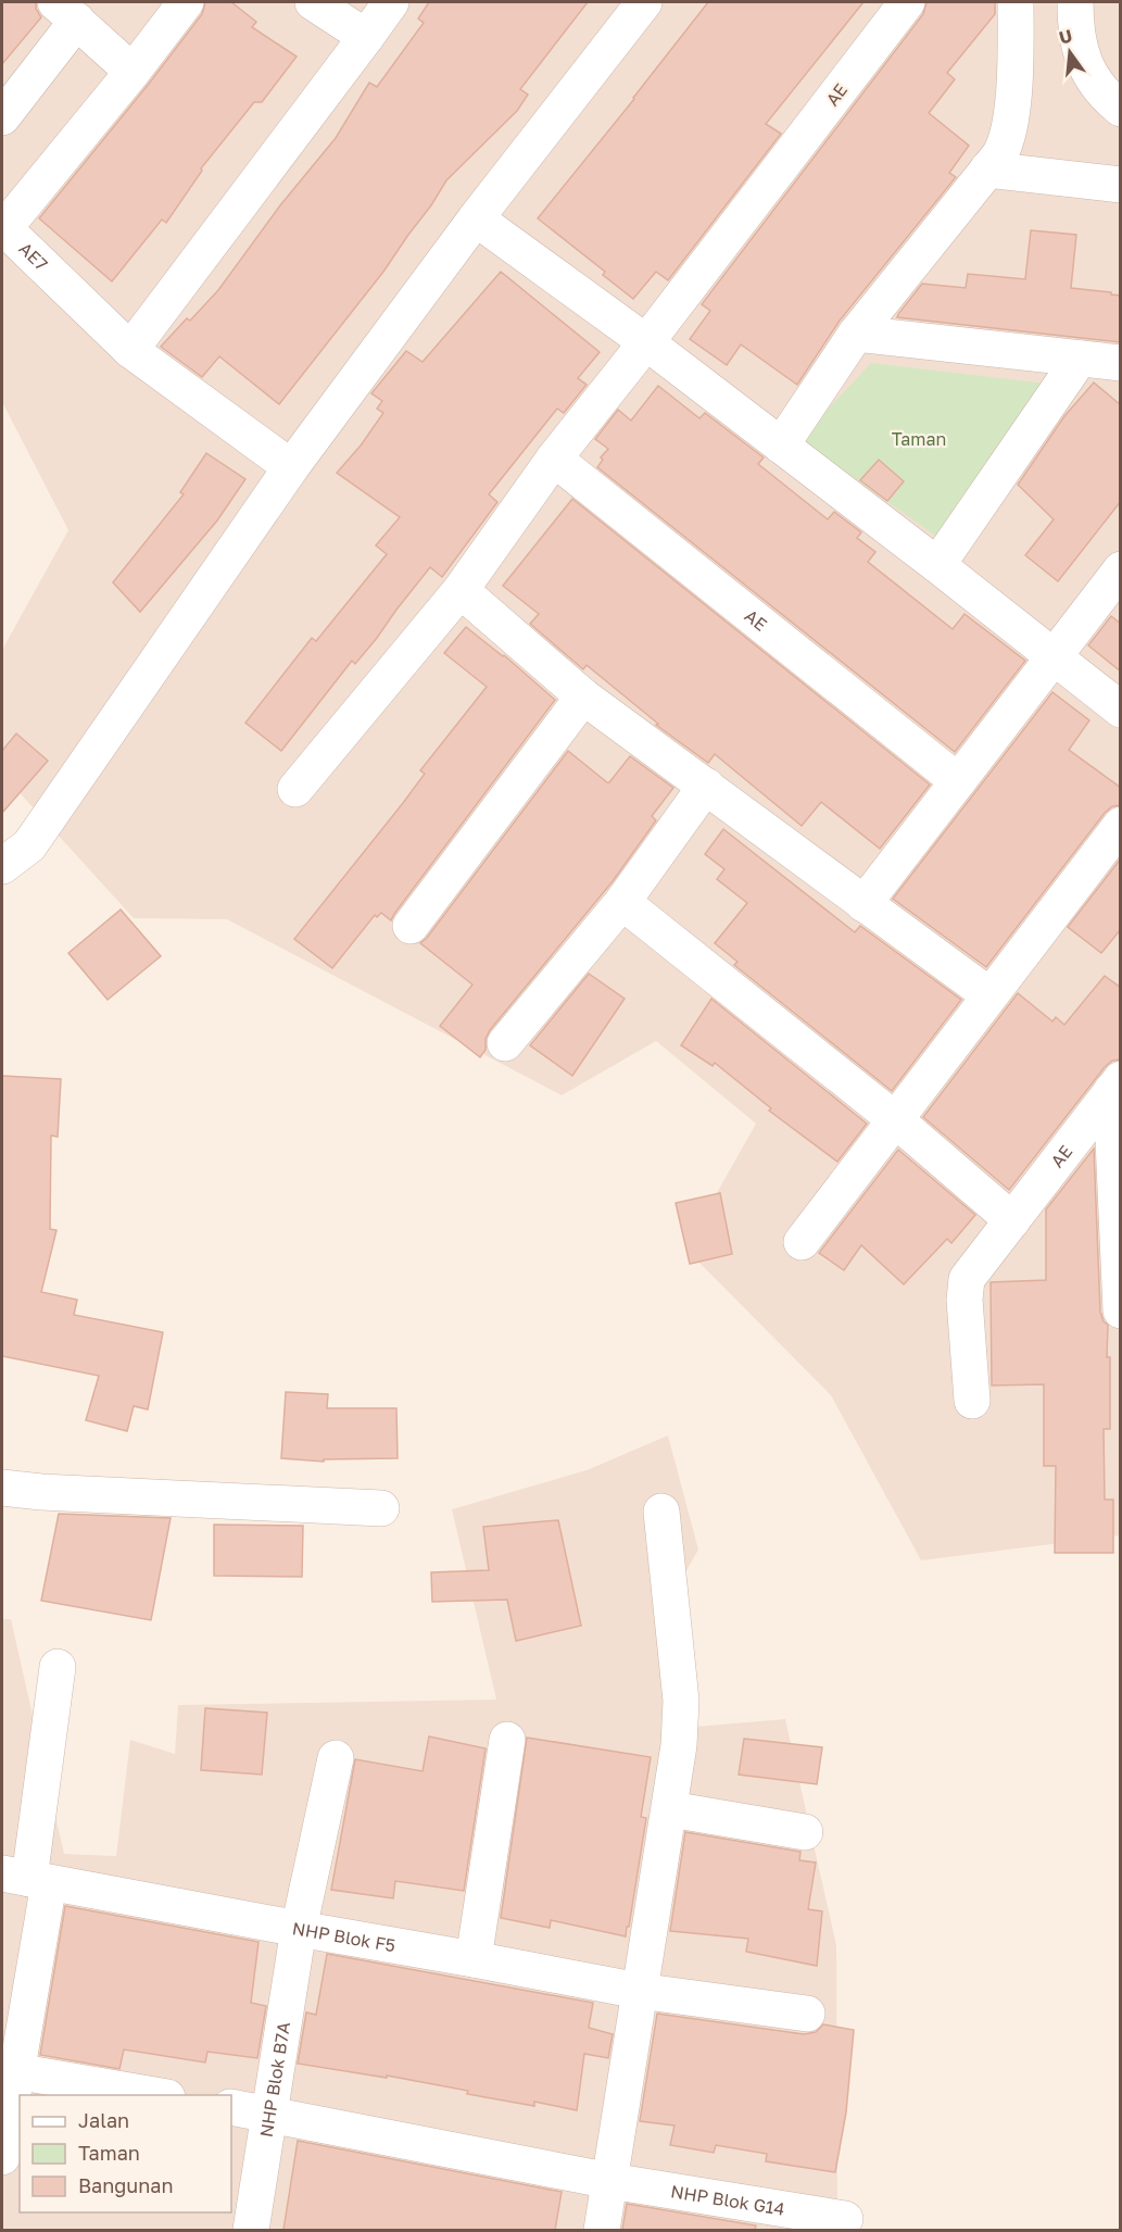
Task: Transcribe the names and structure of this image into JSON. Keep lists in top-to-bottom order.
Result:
{
  "streets": {
    "street": [
      "AE",
      "AE7",
      "NHP Blok F5",
      "NHP Blok B7A",
      "NHP Blok G14"
    ]
  },
  "crossings": [
    ["NHP Blok F5", "NHP Blok B7A"]
  ],
  "parks": ["Taman"],
  "legend": ["Jalan", "Taman", "Bangunan"],
  "north": "top"
}
